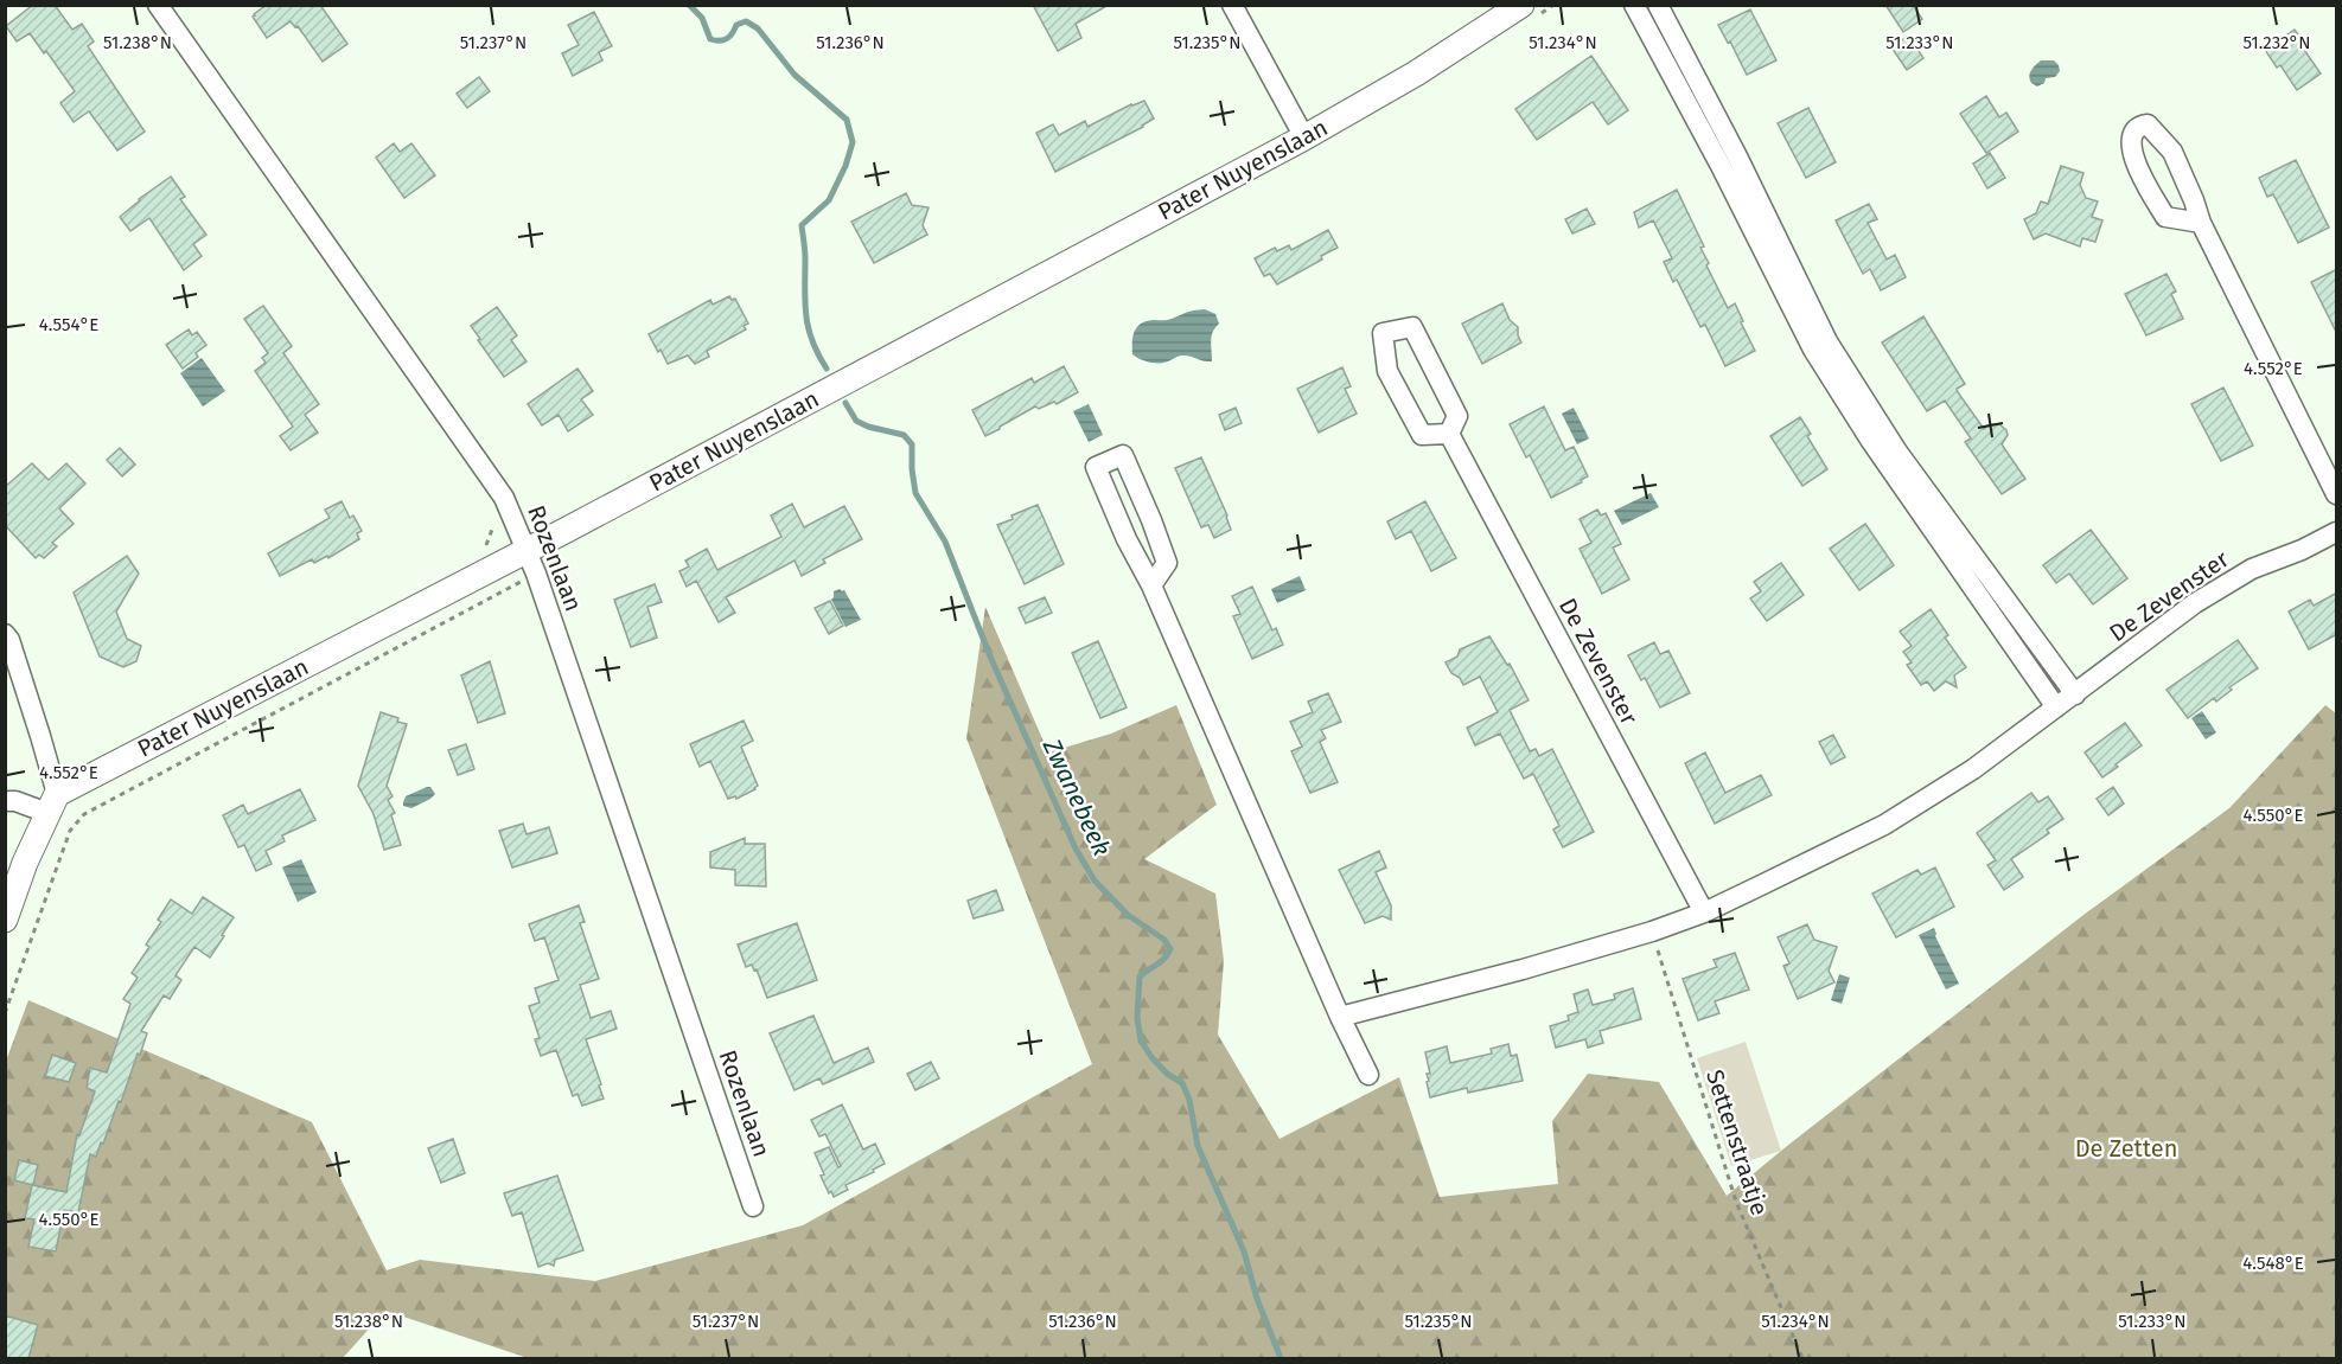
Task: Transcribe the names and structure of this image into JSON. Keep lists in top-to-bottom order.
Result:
{
  "streets": {
    "street": ["Pater Nuyenslaan", "Rozenlaan", "De Zevenster"],
    "path": ["Settenstraatje"]
  },
  "crossings": [
    ["Pater Nuyenslaan", "Rozenlaan"],
    ["De Zevenster", "Settenstraatje"]
  ],
  "water": ["Zwanebeek"],
  "parks": ["De Zetten"],
  "coordinates": [
    "51.232°N",
    "51.238°N",
    "51.237°N",
    "51.236°N",
    "51.235°N",
    "51.234°N",
    "51.233°N",
    "4.554°E",
    "4.552°E",
    "4.550°E",
    "4.548°E"
  ]
}
